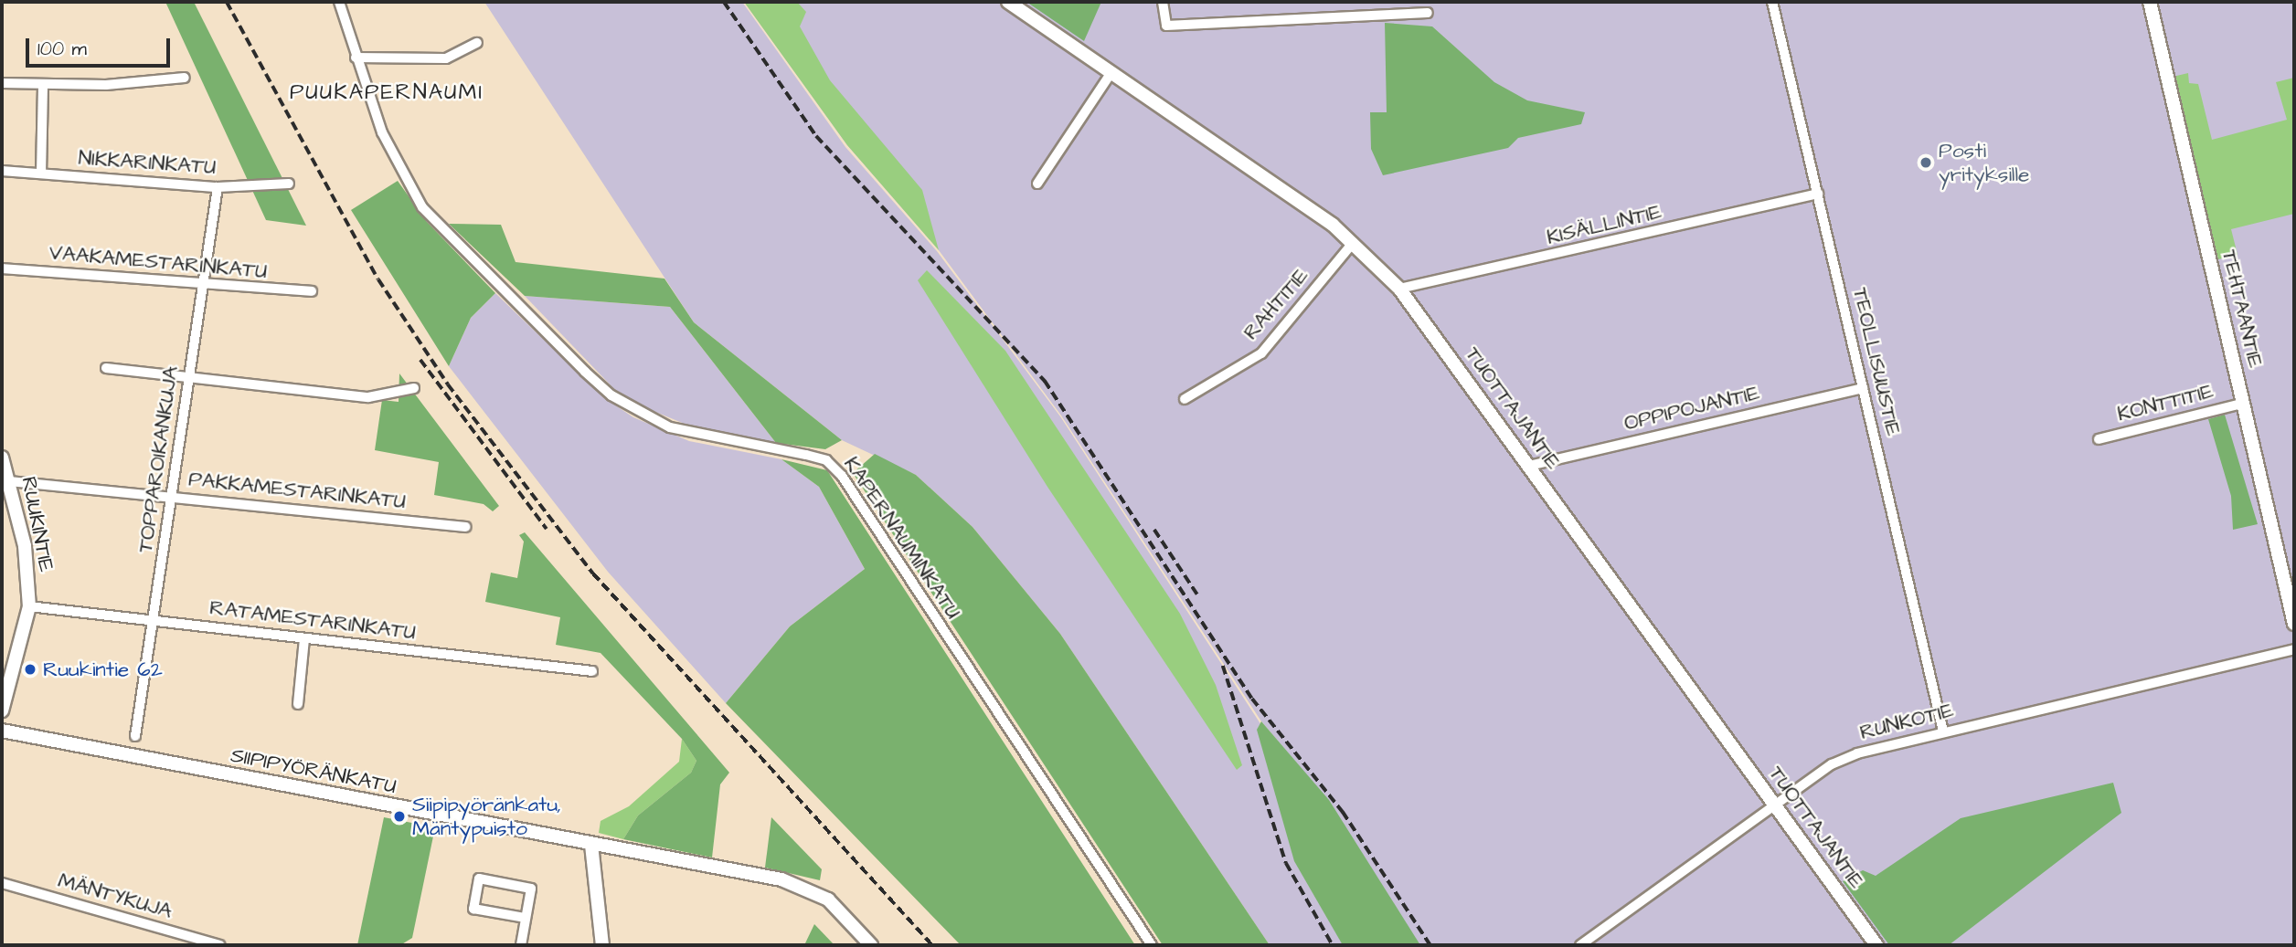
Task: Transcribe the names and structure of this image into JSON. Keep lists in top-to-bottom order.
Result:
{
  "streets": {
    "street": [
      "NIKKARINKATU",
      "KISÄLLINTIE",
      "VAAKAMESTARINKATU",
      "RAHTITIE",
      "TEHTAANTIE",
      "TEOLLISUUSTIE",
      "KONTTITIE",
      "TUOTTAJANTIE",
      "OPPIPOJANTIE",
      "TOPPAROIKANKUJA",
      "PAKKAMESTARINKATU",
      "RUUKINTIE",
      "KAPERNAUMINKATU",
      "RATAMESTARINKATU",
      "RUNKOTIE",
      "SIIPIPYÖRÄNKATU",
      "MÄNTYKUJA"
    ]
  },
  "crossings": [
    ["NIKKARINKATU", "TOPPAROIKANKUJA"],
    ["KISÄLLINTIE", "TEOLLISUUSTIE"],
    ["KISÄLLINTIE", "TUOTTAJANTIE"],
    ["VAAKAMESTARINKATU", "TOPPAROIKANKUJA"],
    ["RAHTITIE", "TUOTTAJANTIE"],
    ["TEHTAANTIE", "KONTTITIE"],
    ["TEOLLISUUSTIE", "OPPIPOJANTIE"],
    ["TEOLLISUUSTIE", "RUNKOTIE"],
    ["TUOTTAJANTIE", "OPPIPOJANTIE"],
    ["TUOTTAJANTIE", "RUNKOTIE"],
    ["TOPPAROIKANKUJA", "PAKKAMESTARINKATU"],
    ["TOPPAROIKANKUJA", "RATAMESTARINKATU"],
    ["PAKKAMESTARINKATU", "RUUKINTIE"],
    ["RUUKINTIE", "RATAMESTARINKATU"]
  ],
  "districts": ["PUUKAPERNAUMI"],
  "places": ["Posti yrityksille", "Ruukintie 62", "Siipipyöränkatu, Mäntypuisto"],
  "scale_bar": "100 m"
}
